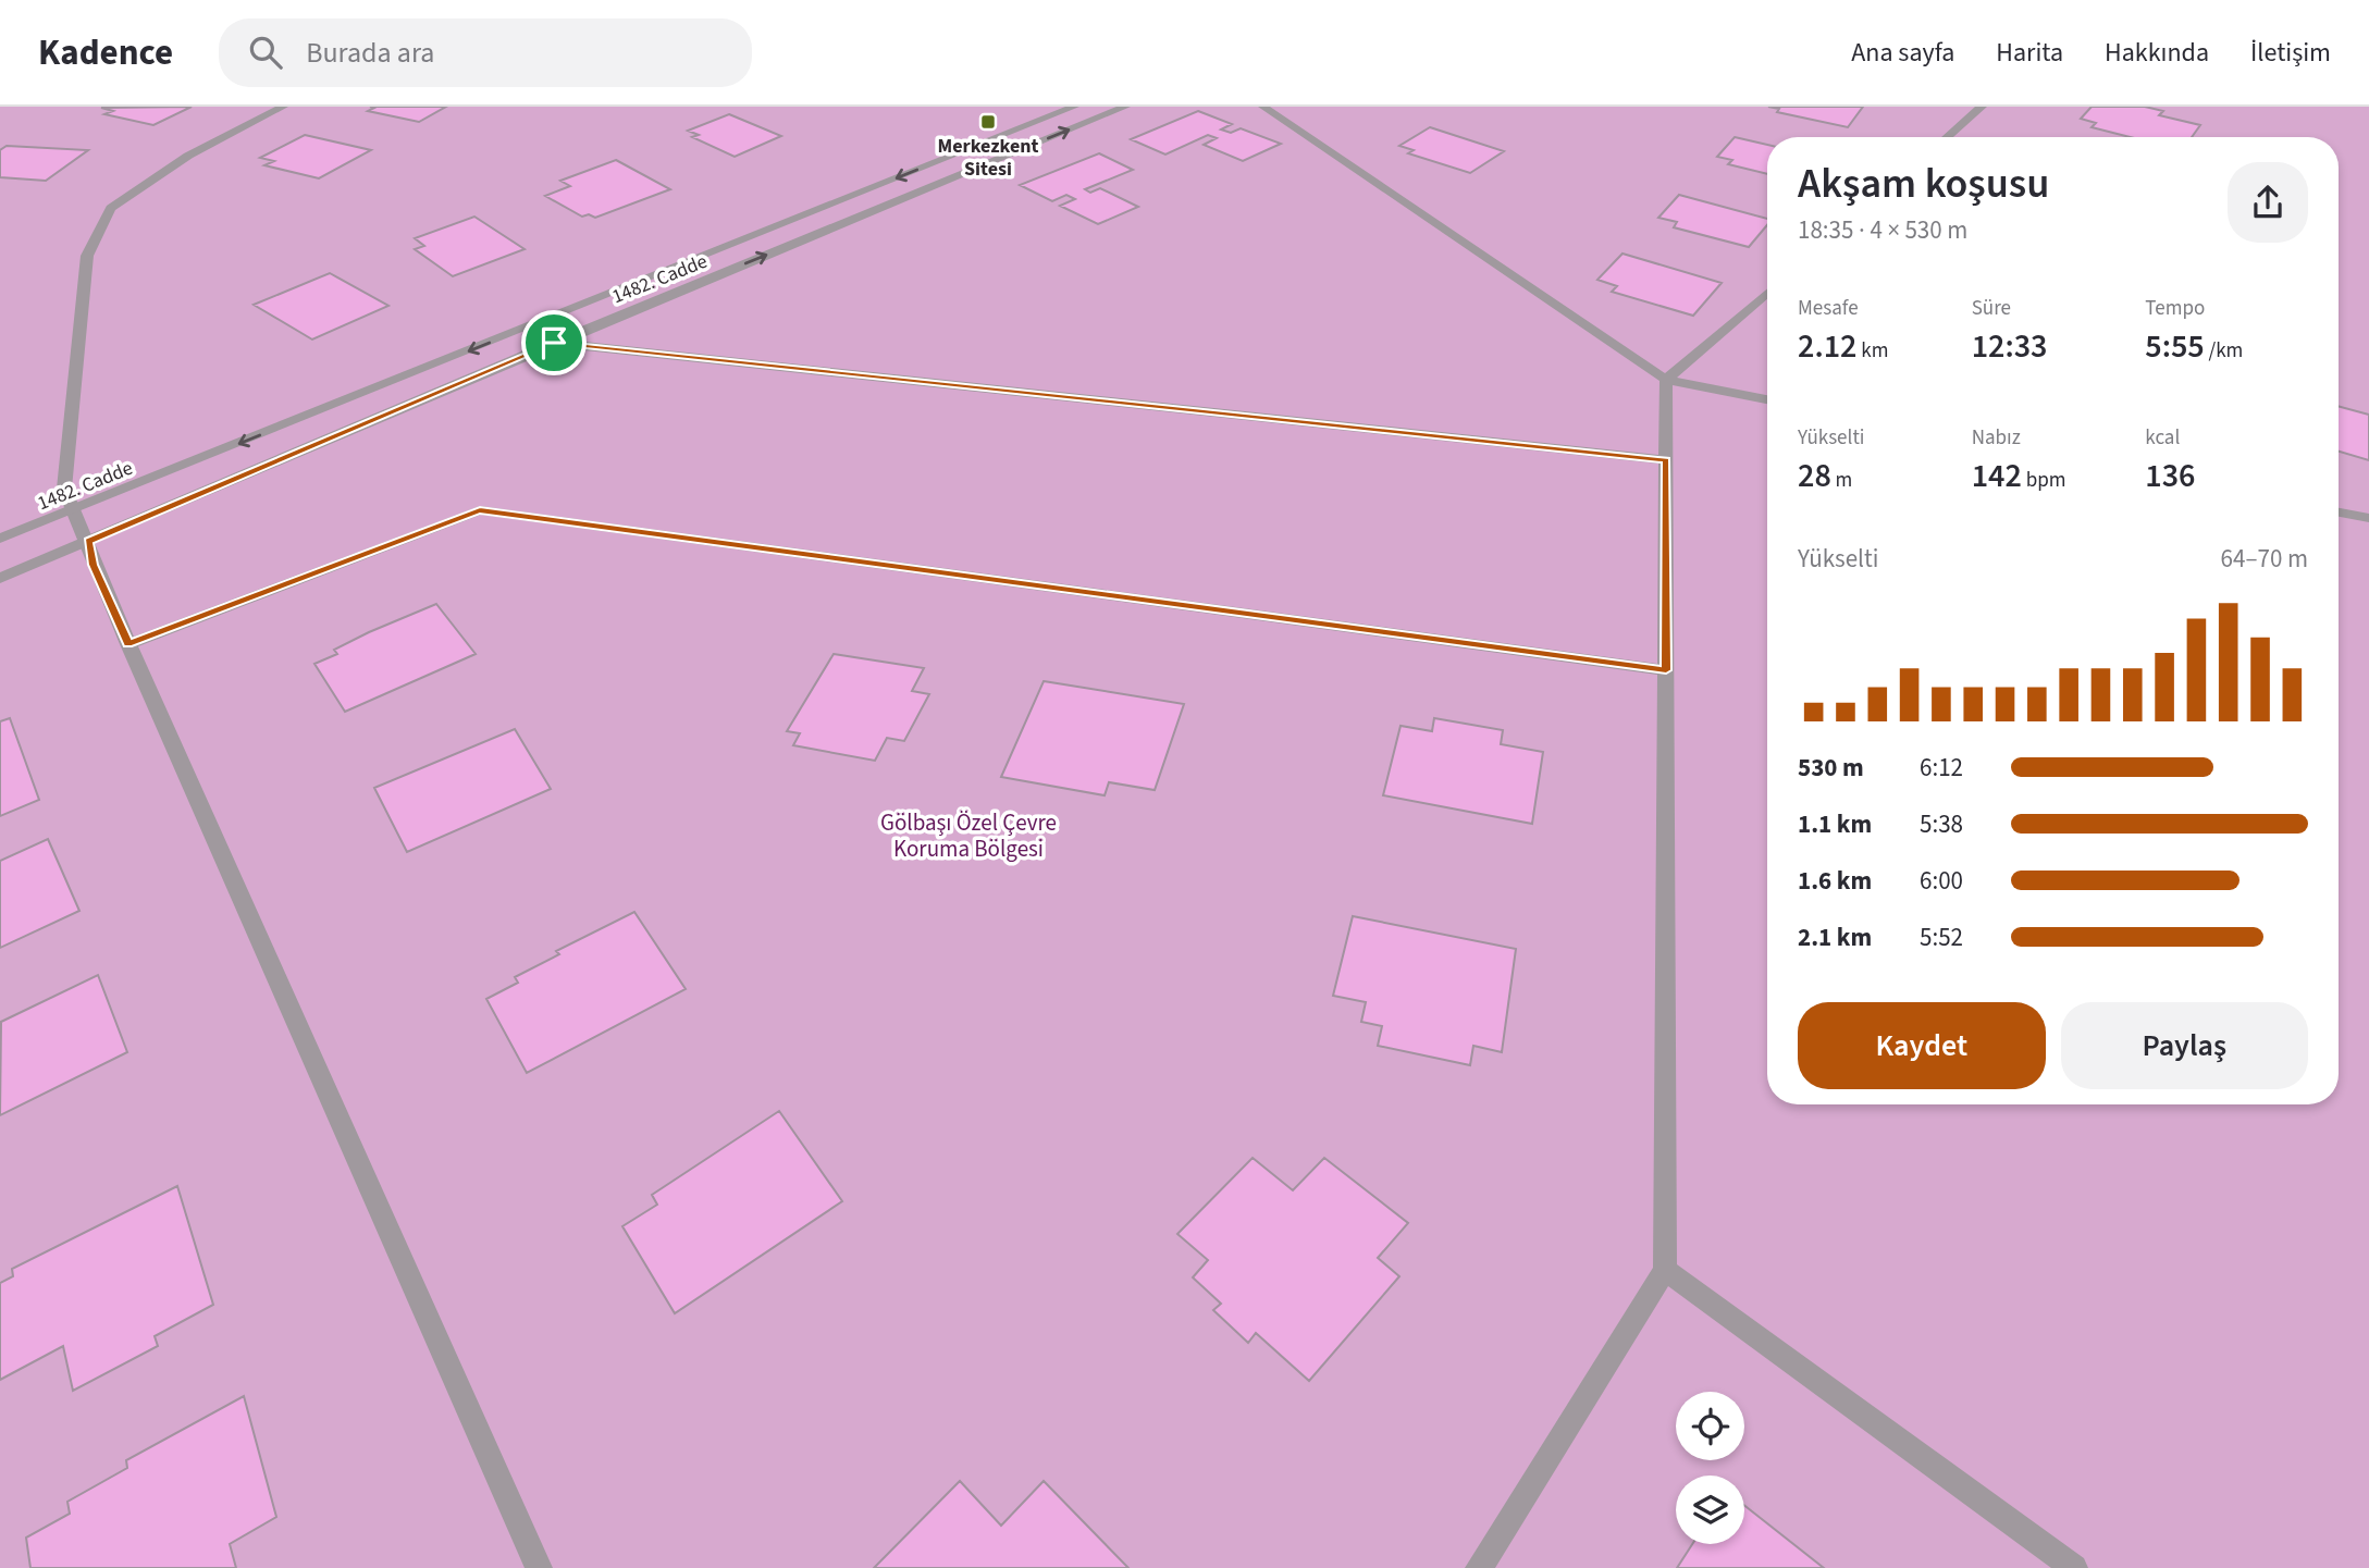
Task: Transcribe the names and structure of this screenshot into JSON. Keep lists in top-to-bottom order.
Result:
{
  "streets": {
    "street": ["1482. Cadde"]
  },
  "parks": ["Gölbaşı Özel Çevre Koruma Bölgesi"],
  "places": {
    "transit": ["Merkezkent Sitesi"]
  },
  "page": {
    "header": "Kadence",
    "search": "Burada ara",
    "nav": [
      "Ana sayfa",
      "Harita",
      "Hakkında",
      "İletişim"
    ],
    "heading": ["Akşam koşusu", "18:35 · 4 × 530 m"],
    "stats": [
      ["Mesafe", "2.12 km"],
      ["Süre", "12:33"],
      ["Tempo", "5:55 /km"],
      ["Yükselti", "28 m"],
      ["Nabız", "142 bpm"],
      ["kcal", "136"]
    ],
    "chart": ["Yükselti", "64–70 m"],
    "list": [
      {
        "name": "530 m",
        "note": "6:12"
      },
      {
        "name": "1.1 km",
        "note": "5:38"
      },
      {
        "name": "1.6 km",
        "note": "6:00"
      },
      {
        "name": "2.1 km",
        "note": "5:52"
      }
    ],
    "buttons": ["Kaydet", "Paylaş"]
  }
}
